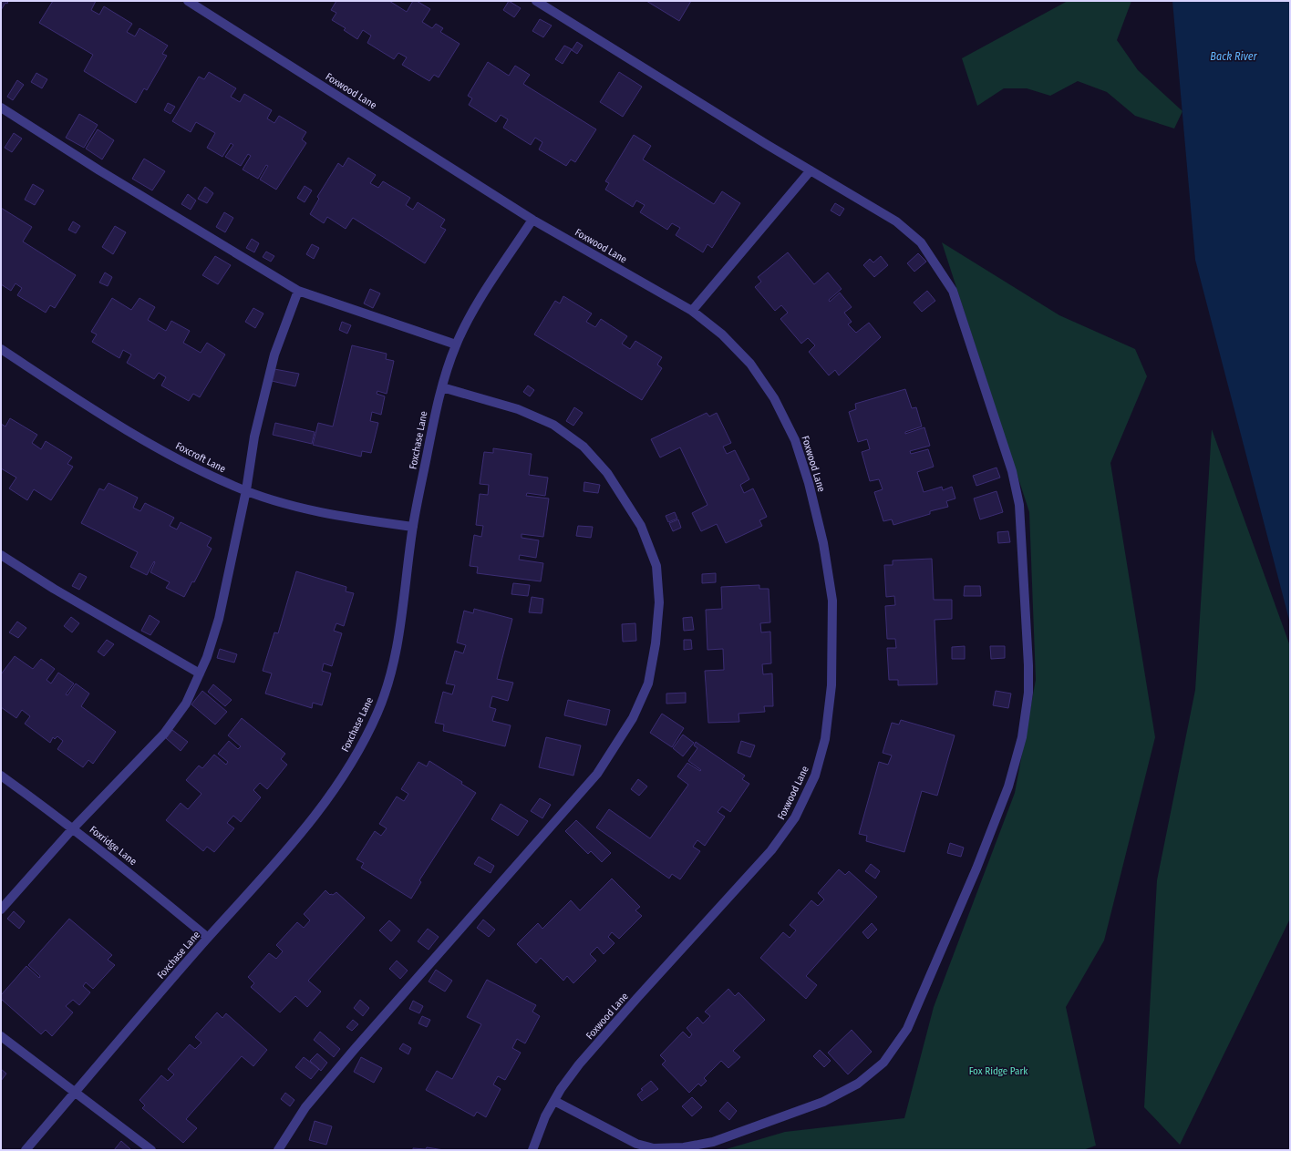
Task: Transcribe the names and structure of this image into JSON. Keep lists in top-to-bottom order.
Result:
{
  "streets": {
    "street": [
      "Foxwood Lane",
      "Foxchase Lane",
      "Foxcroft Lane",
      "Foxridge Lane"
    ]
  },
  "crossings": [
    ["Foxwood Lane", "Foxchase Lane"],
    ["Foxchase Lane", "Foxcroft Lane"],
    ["Foxchase Lane", "Foxridge Lane"]
  ],
  "water": ["Back River"],
  "parks": ["Fox Ridge Park"]
}
